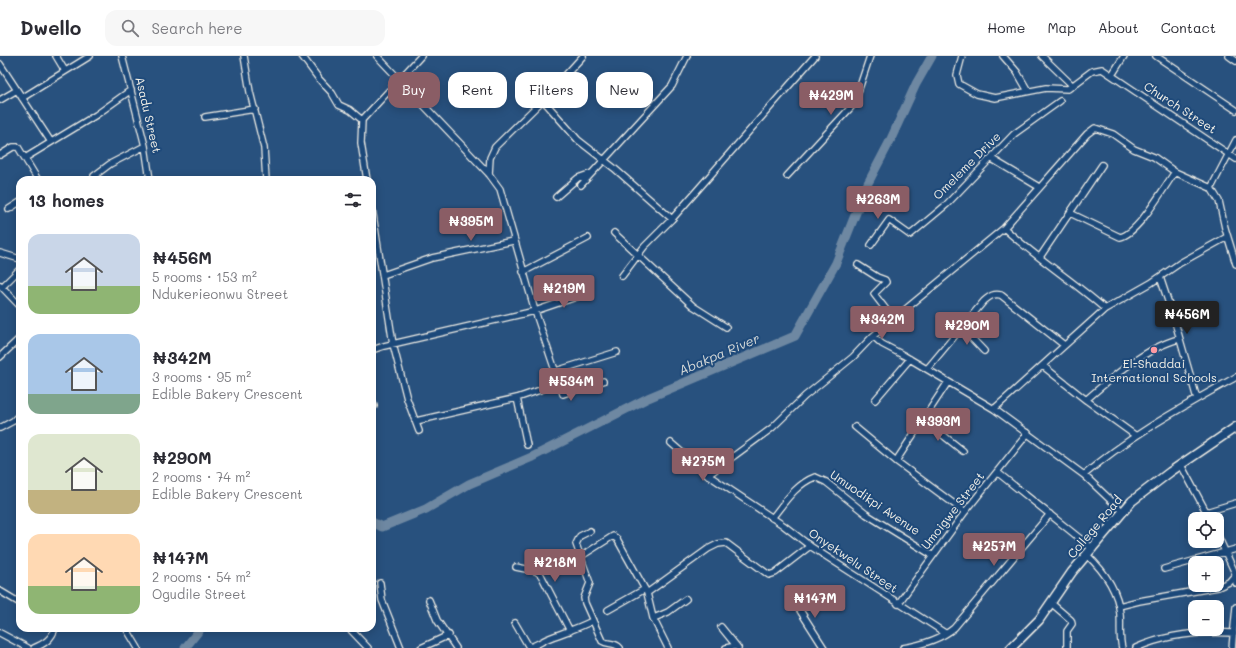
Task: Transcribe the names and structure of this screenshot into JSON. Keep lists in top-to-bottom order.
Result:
{
  "streets": {
    "main road": ["College Road"],
    "street": [
      "Church Street",
      "Asadu Street",
      "Omeleme Drive",
      "Umuodikpi Avenue",
      "Umoigwe Street",
      "Onyekwelu Street"
    ]
  },
  "crossings": [
    ["Umuodikpi Avenue", "Umoigwe Street"],
    ["Umuodikpi Avenue", "Onyekwelu Street"],
    ["Umoigwe Street", "Onyekwelu Street"]
  ],
  "water": ["Abakpa River"],
  "places": ["El-Shaddai International Schools"],
  "page": {
    "header": "Dwello",
    "search": "Search here",
    "nav": [
      "Home",
      "Map",
      "About",
      "Contact"
    ],
    "chip": [
      "Buy",
      "Rent",
      "Filters",
      "New"
    ],
    "price": [
      "₦429M",
      "₦263M",
      "₦395M",
      "₦219M",
      "₦456M",
      "₦342M",
      "₦290M",
      "₦534M",
      "₦393M",
      "₦275M",
      "₦257M",
      "₦218M",
      "₦147M"
    ],
    "heading": "13 homes",
    "list": [
      {
        "name": "₦456M",
        "note": "5 rooms · 153 m² · Ndukerieonwu Street"
      },
      {
        "name": "₦342M",
        "note": "3 rooms · 95 m² · Edible Bakery Crescent"
      },
      {
        "name": "₦290M",
        "note": "2 rooms · 74 m² · Edible Bakery Crescent"
      },
      {
        "name": "₦147M",
        "note": "2 rooms · 54 m² · Ogudile Street"
      }
    ],
    "map_buttons": ["+", "−"]
  }
}
